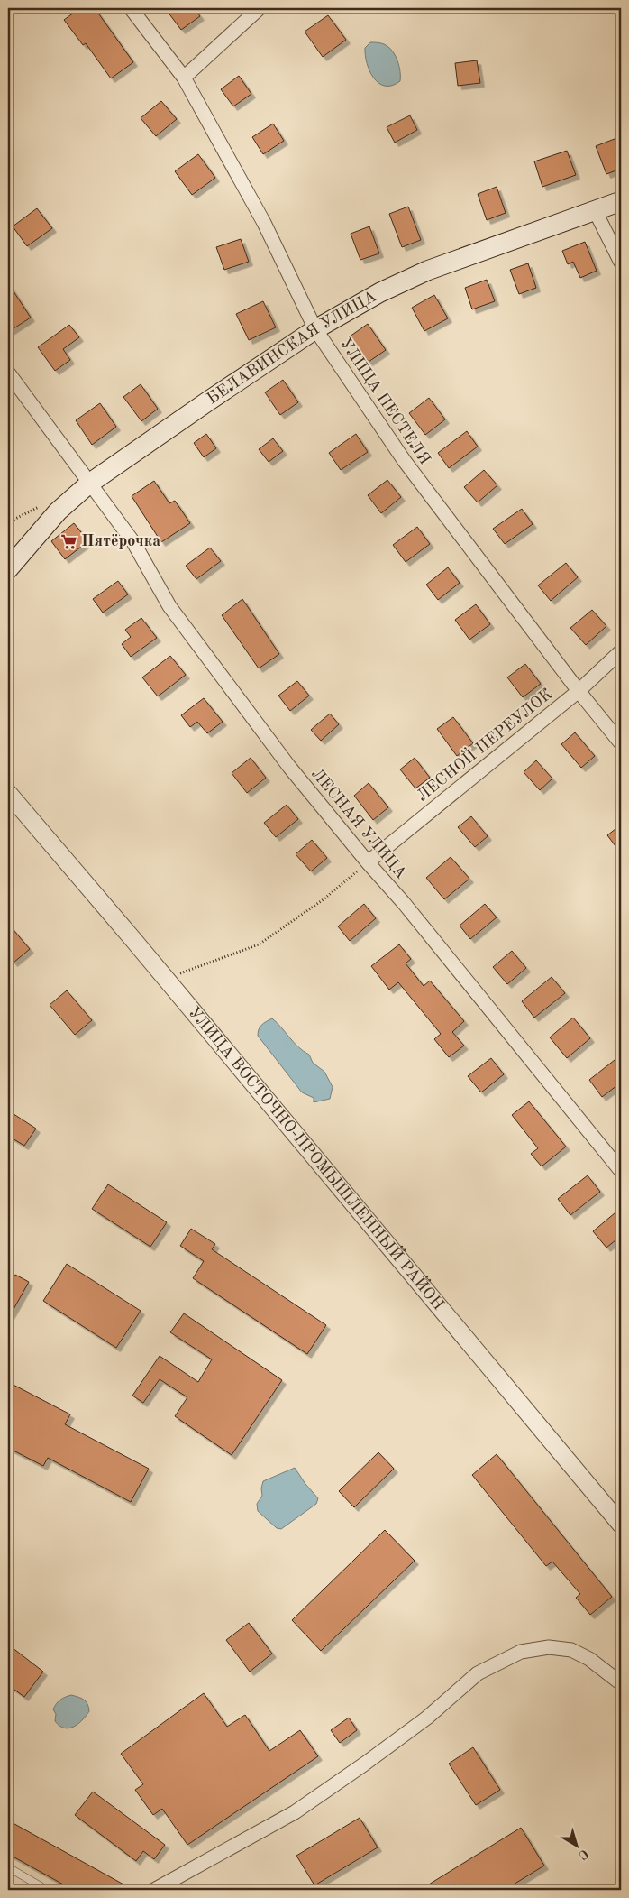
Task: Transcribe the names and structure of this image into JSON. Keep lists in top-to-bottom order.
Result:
{
  "streets": {
    "main road": ["БЕЛАВИНСКАЯ УЛИЦА"],
    "street": [
      "УЛИЦА ПЕСТЕЛЯ",
      "ЛЕСНОЙ ПЕРЕУЛОК",
      "ЛЕСНАЯ УЛИЦА",
      "УЛИЦА ВОСТОЧНО-ПРОМЫШЛЕННЫЙ РАЙОН"
    ]
  },
  "crossings": [
    ["БЕЛАВИНСКАЯ УЛИЦА", "УЛИЦА ПЕСТЕЛЯ"],
    ["БЕЛАВИНСКАЯ УЛИЦА", "ЛЕСНАЯ УЛИЦА"],
    ["УЛИЦА ПЕСТЕЛЯ", "ЛЕСНОЙ ПЕРЕУЛОК"],
    ["ЛЕСНОЙ ПЕРЕУЛОК", "ЛЕСНАЯ УЛИЦА"]
  ],
  "places": {
    "supermarket": ["Пятёрочка"]
  },
  "north": "bottom right"
}
